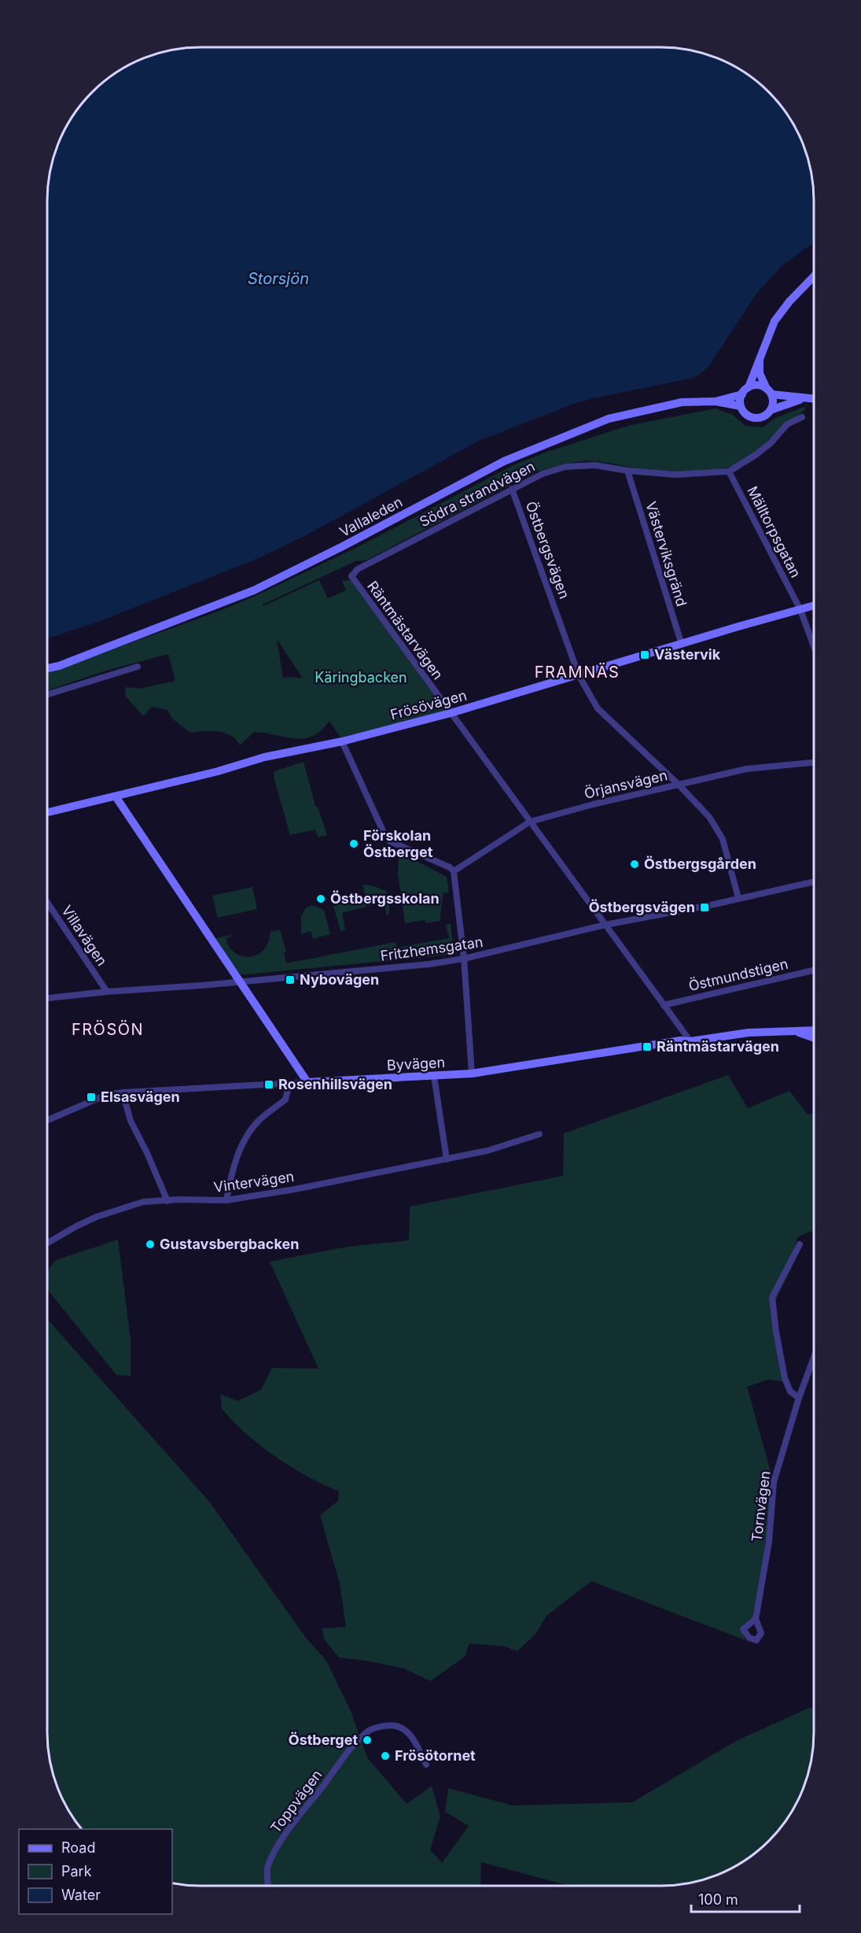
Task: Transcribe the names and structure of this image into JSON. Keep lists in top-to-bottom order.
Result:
{
  "streets": {
    "street": [
      "Södra strandvägen",
      "Vallaleden",
      "Mälltorpsgatan",
      "Östbergsvägen",
      "Västerviksgränd",
      "Räntmästarvägen",
      "Frösövägen",
      "Örjansvägen",
      "Villavägen",
      "Fritzhemsgatan",
      "Östmundstigen",
      "Byvägen",
      "Vintervägen",
      "Tornvägen",
      "Toppvägen"
    ]
  },
  "crossings": [
    ["Södra strandvägen", "Mälltorpsgatan"],
    ["Södra strandvägen", "Östbergsvägen"],
    ["Södra strandvägen", "Västerviksgränd"],
    ["Södra strandvägen", "Räntmästarvägen"],
    ["Mälltorpsgatan", "Frösövägen"],
    ["Östbergsvägen", "Frösövägen"],
    ["Östbergsvägen", "Örjansvägen"],
    ["Östbergsvägen", "Fritzhemsgatan"],
    ["Västerviksgränd", "Frösövägen"],
    ["Räntmästarvägen", "Frösövägen"],
    ["Räntmästarvägen", "Örjansvägen"],
    ["Räntmästarvägen", "Fritzhemsgatan"],
    ["Räntmästarvägen", "Östmundstigen"],
    ["Räntmästarvägen", "Byvägen"],
    ["Villavägen", "Fritzhemsgatan"]
  ],
  "districts": ["FRAMNÄS", "FRÖSÖN"],
  "water": ["Storsjön"],
  "parks": ["Käringbacken"],
  "places": {
    "transit": [
      "Västervik",
      "Östbergsvägen",
      "Nybovägen",
      "Räntmästarvägen",
      "Rosenhillsvägen",
      "Elsasvägen"
    ],
    "other": [
      "Förskolan Östberget",
      "Östbergsgården",
      "Östbergsskolan",
      "Gustavsbergbacken",
      "Östberget",
      "Frösötornet"
    ]
  },
  "legend": ["Road", "Park", "Water"],
  "scale_bar": "100 m"
}
